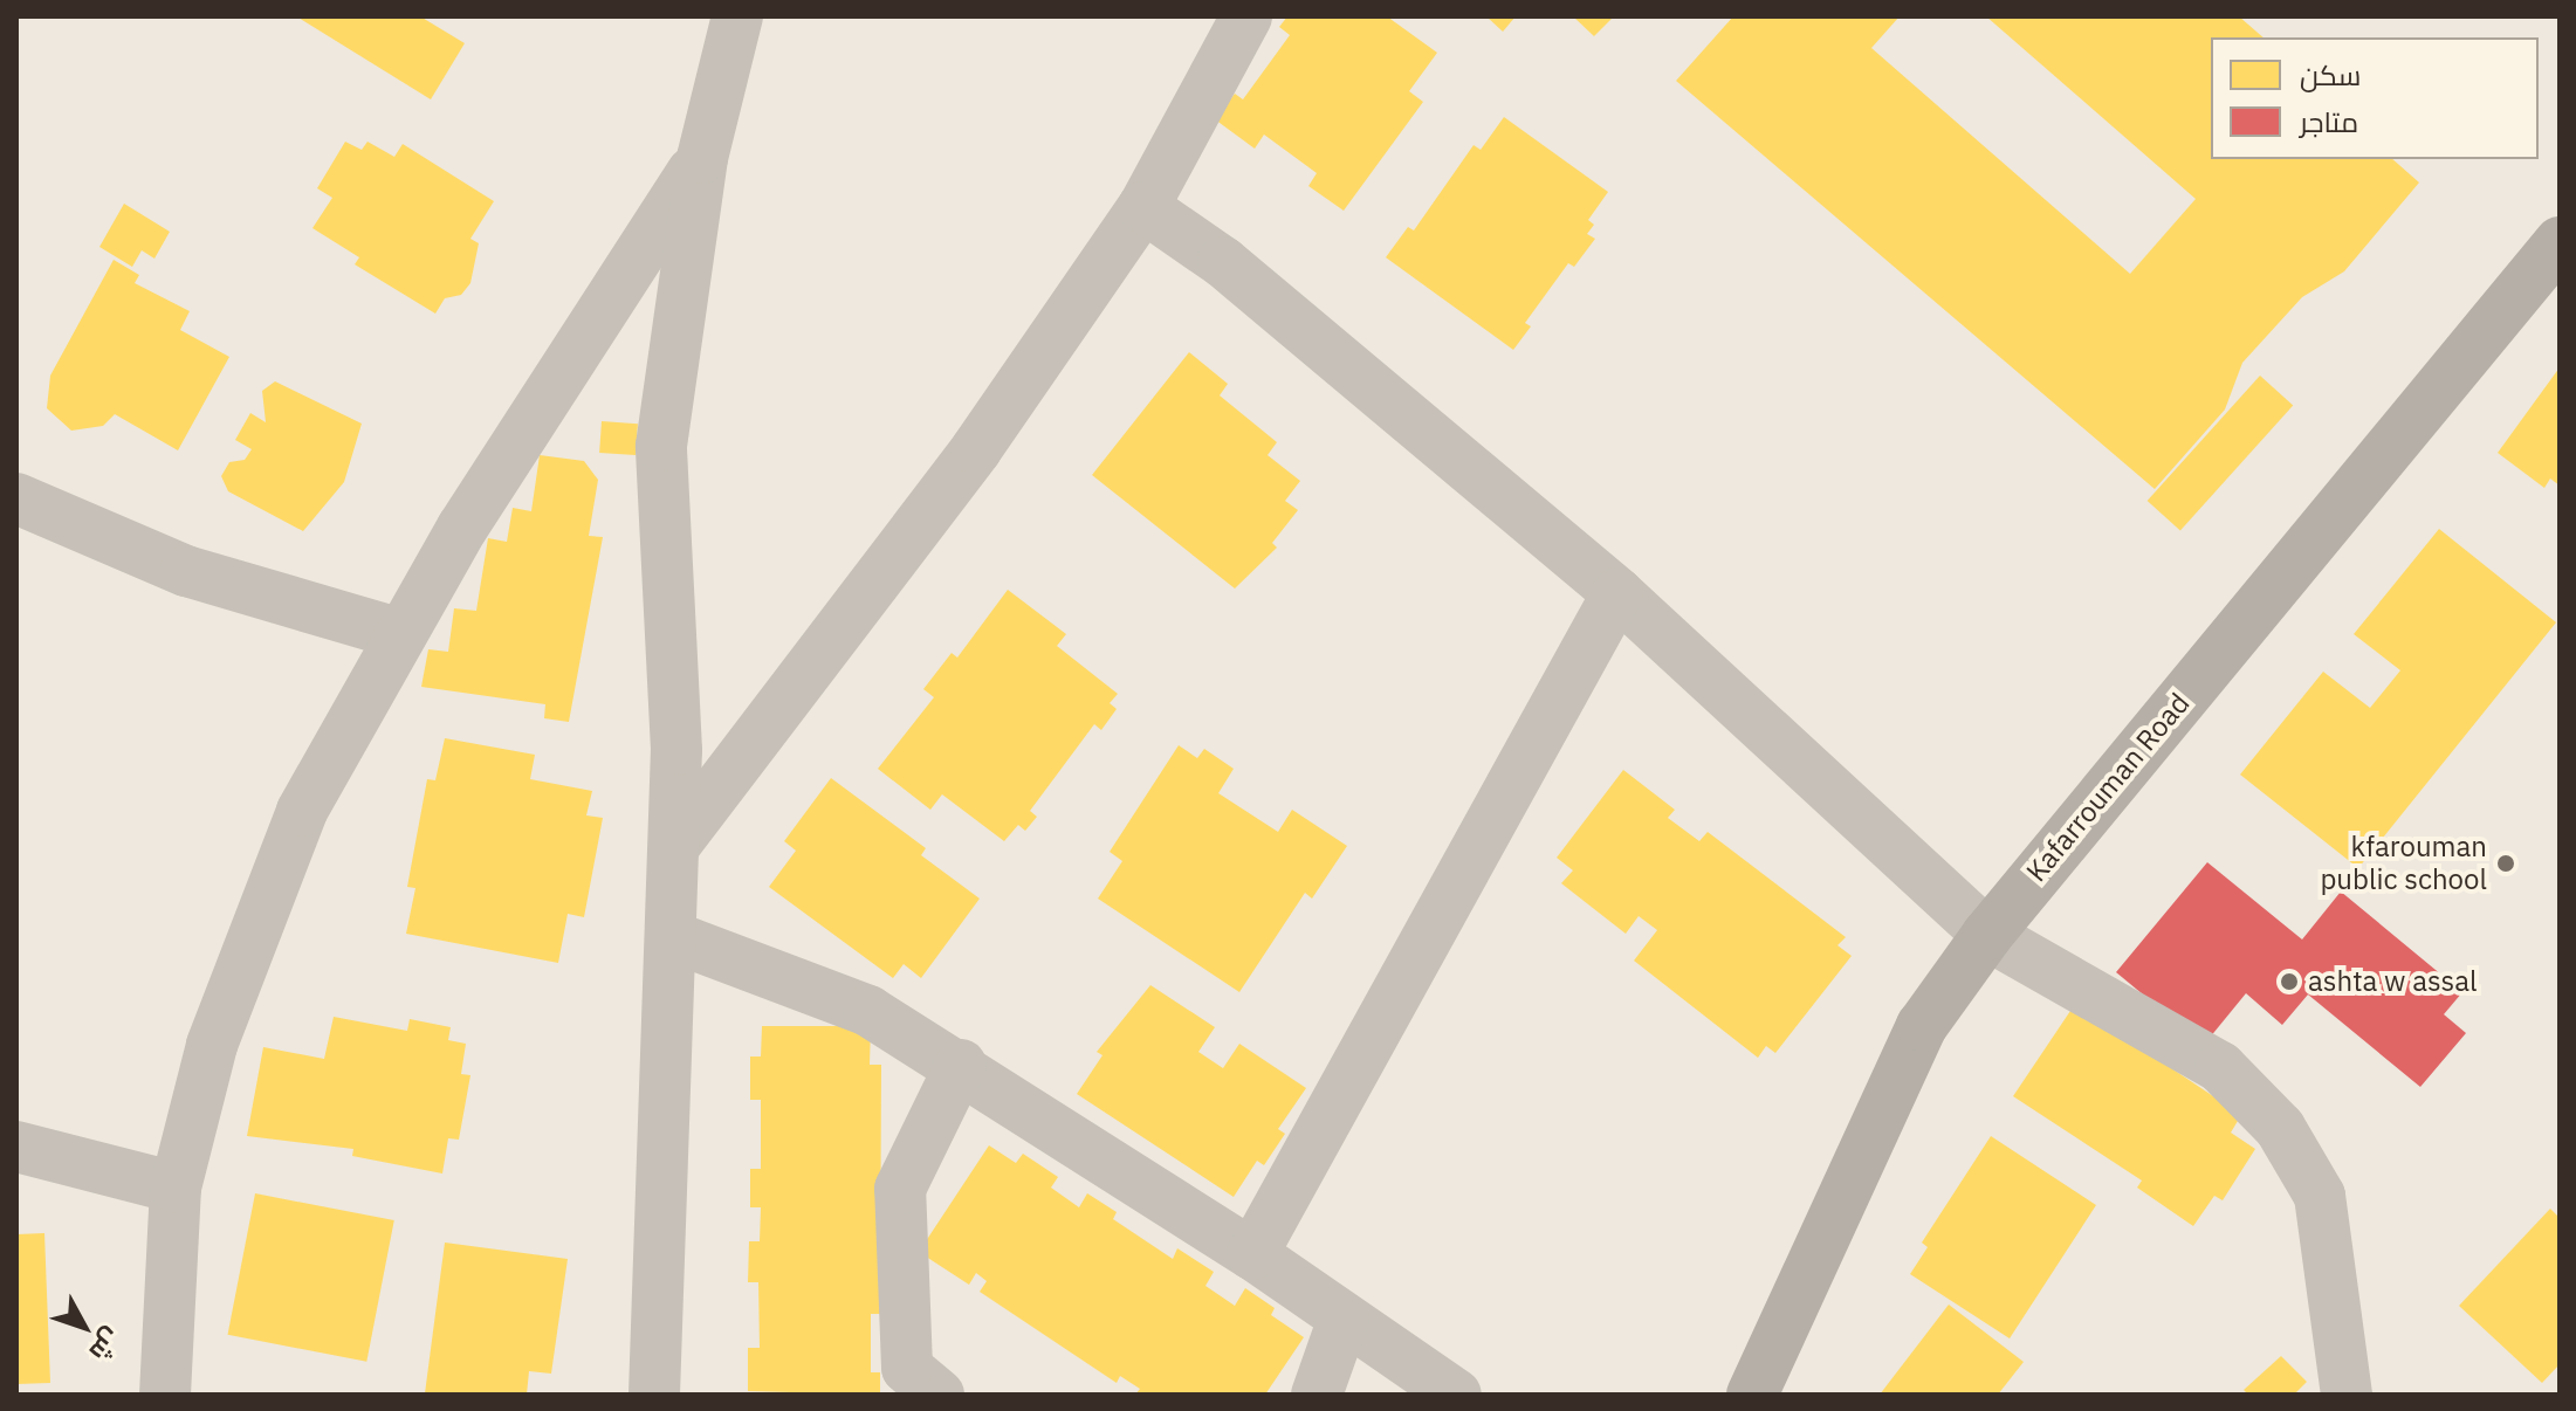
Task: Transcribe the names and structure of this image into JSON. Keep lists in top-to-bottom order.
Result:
{
  "streets": {
    "main road": ["Kafarrouman Road"]
  },
  "places": ["kfarouman public school", "ashta w assal"],
  "legend": ["سكن", "متاجر"],
  "north": "bottom right"
}
